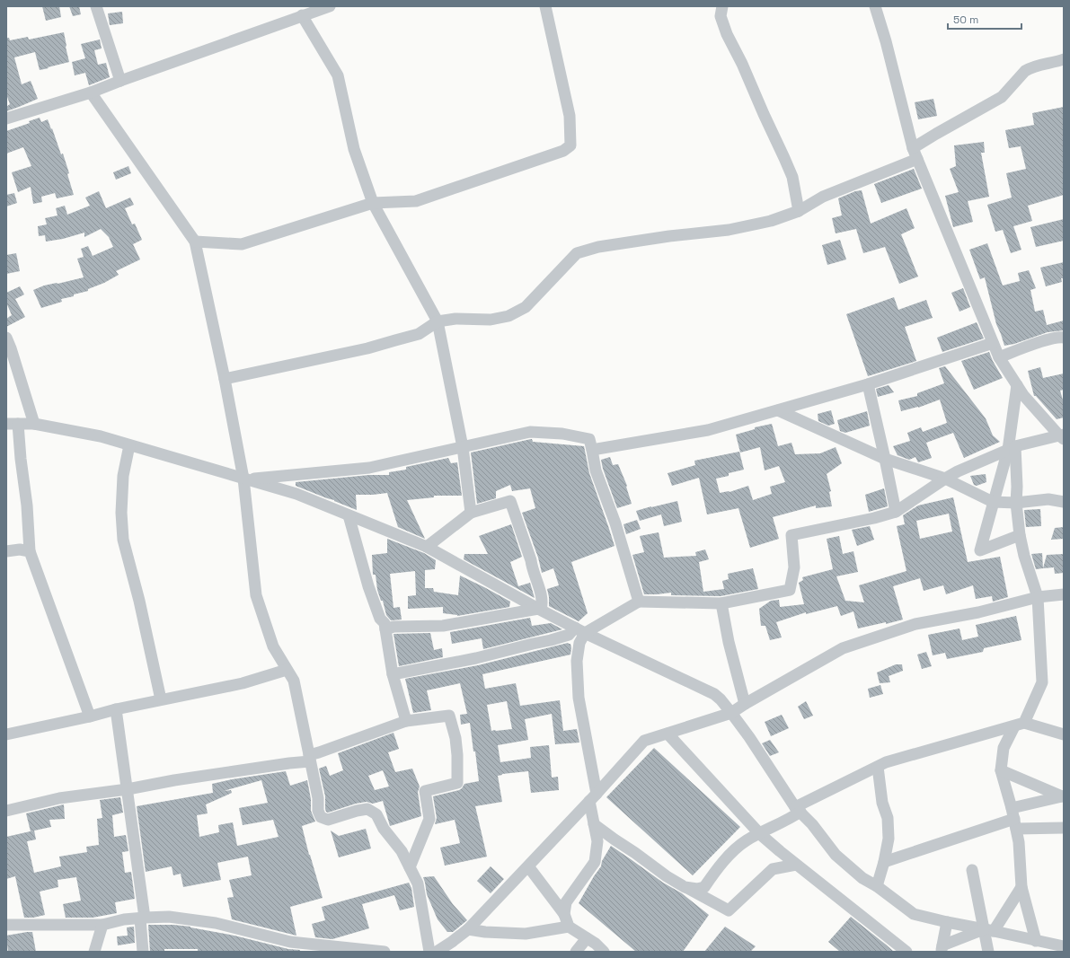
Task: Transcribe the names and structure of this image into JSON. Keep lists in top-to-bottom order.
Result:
{
  "scale_bar": "50 m"
}
